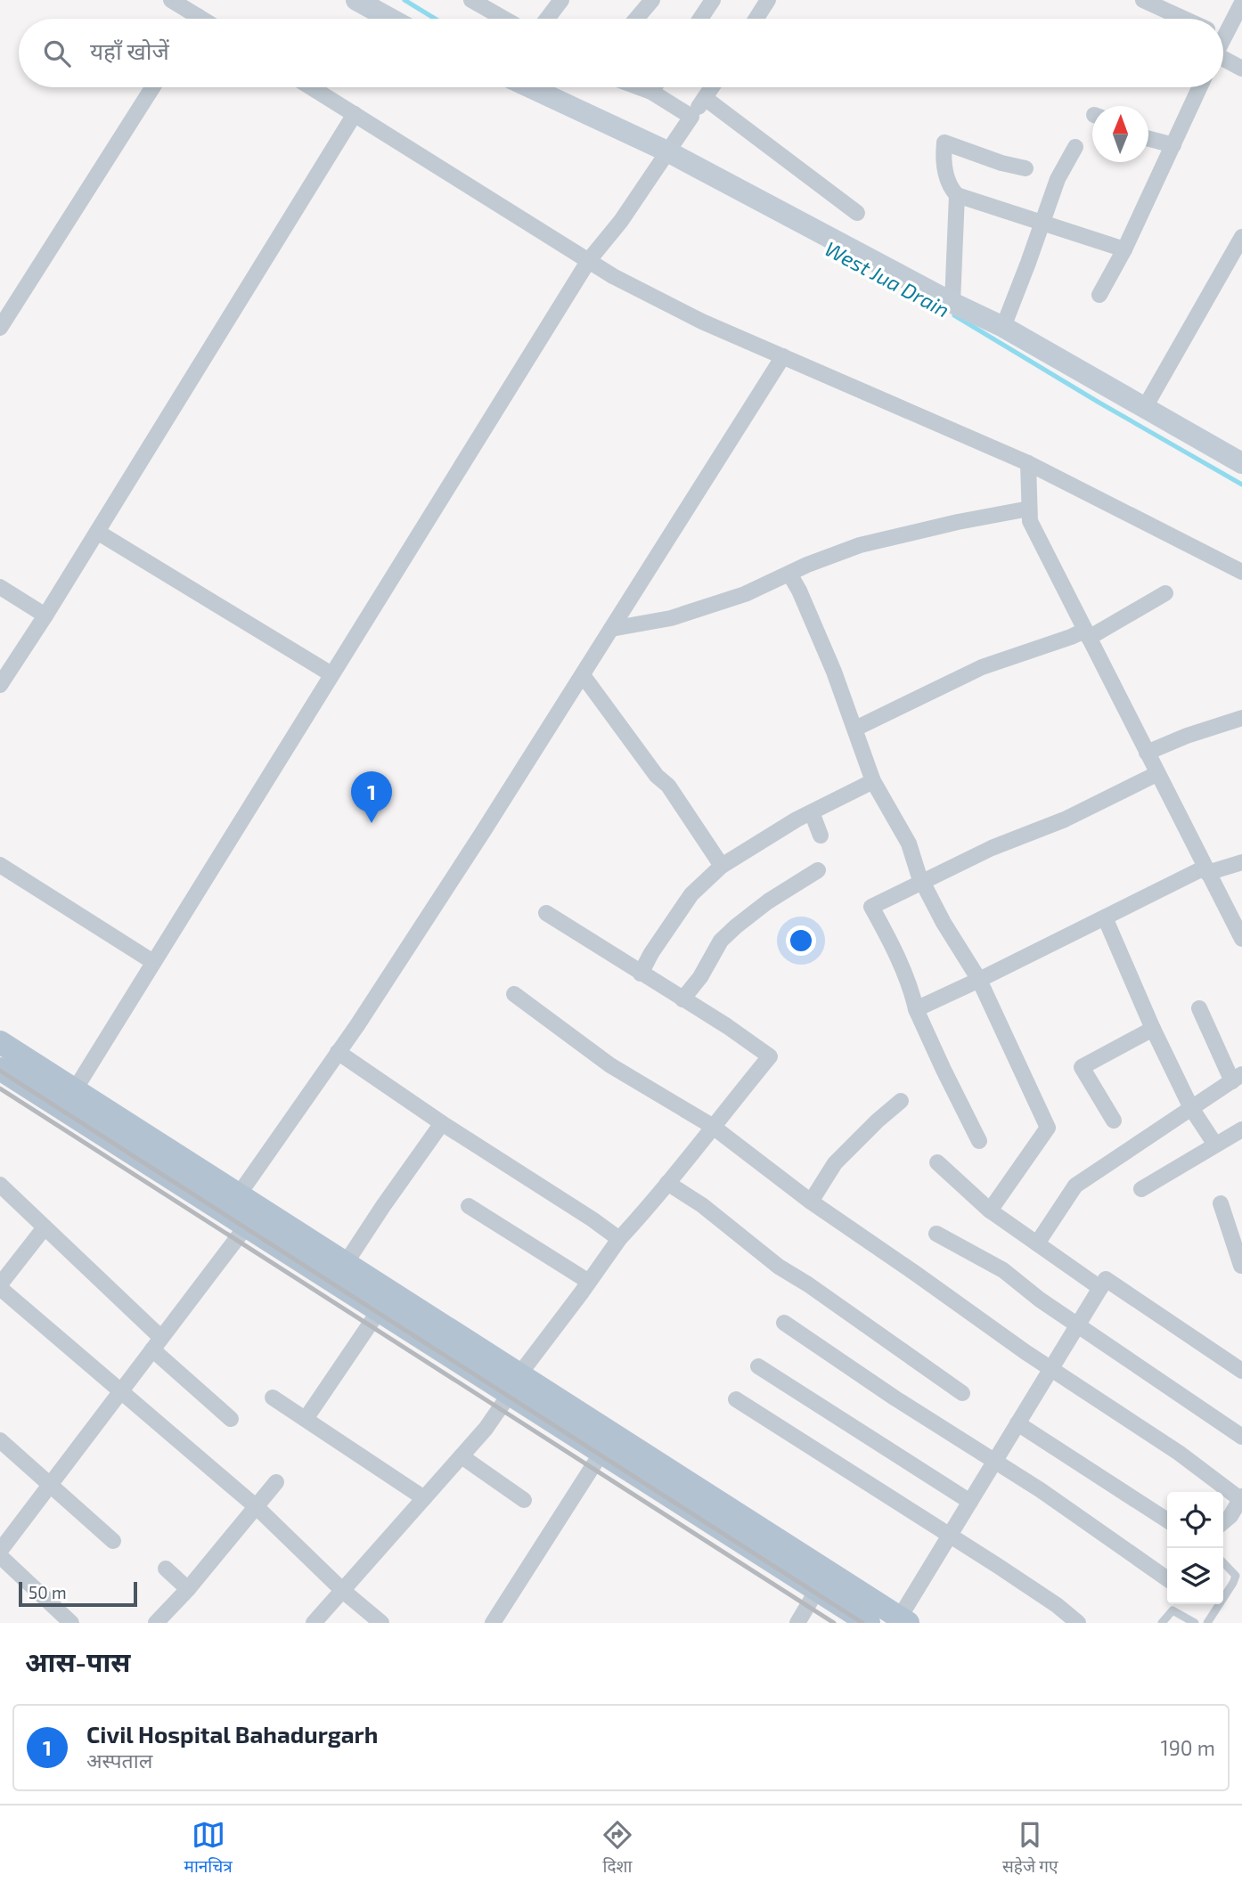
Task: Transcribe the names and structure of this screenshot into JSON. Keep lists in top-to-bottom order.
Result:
{
  "water": ["West Jua Drain"],
  "scale_bar": "50 m",
  "north": "top",
  "page": {
    "search": "यहाँ खोजें",
    "pins": "1",
    "scale": "50 m",
    "heading": "आस-पास",
    "list": [
      {
        "mark": "1",
        "name": "Civil Hospital Bahadurgarh",
        "note": "अस्पताल",
        "value": "190 m"
      }
    ],
    "nav": ["मानचित्र", "दिशा", "सहेजे गए"]
  }
}
